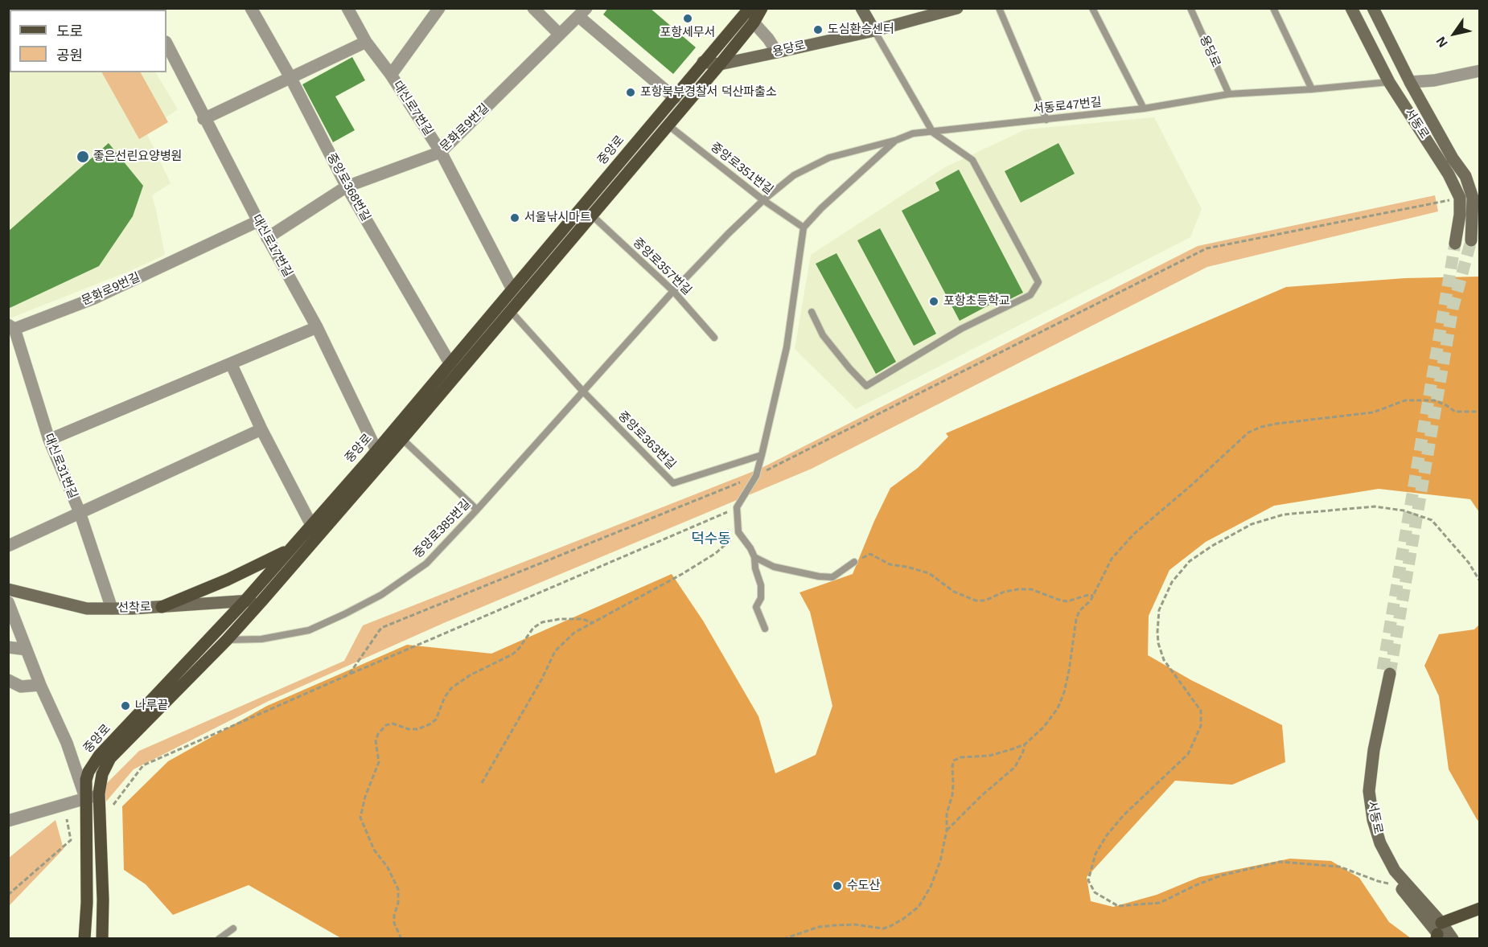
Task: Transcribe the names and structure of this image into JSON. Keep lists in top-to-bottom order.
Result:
{
  "streets": {
    "main road": [
      "용당로",
      "서동로",
      "중앙로",
      "선착로"
    ],
    "street": [
      "대신로7번길",
      "문화로9번길",
      "중앙로368번길",
      "대신로17번길",
      "대신로31번길"
    ],
    "lane": [
      "서동로47번길",
      "중앙로351번길",
      "중앙로357번길",
      "중앙로363번길",
      "중앙로385번길"
    ]
  },
  "crossings": [
    ["용당로", "서동로47번길"],
    ["용당로", "중앙로"],
    ["서동로47번길", "서동로"],
    ["서동로47번길", "중앙로351번길"],
    ["서동로47번길", "중앙로357번길"],
    ["서동로47번길", "중앙로385번길"],
    ["대신로7번길", "문화로9번길"],
    ["대신로7번길", "중앙로"],
    ["문화로9번길", "중앙로368번길"],
    ["문화로9번길", "대신로17번길"],
    ["문화로9번길", "대신로31번길"],
    ["중앙로", "중앙로351번길"],
    ["중앙로", "중앙로368번길"],
    ["중앙로", "대신로17번길"],
    ["중앙로", "중앙로357번길"],
    ["중앙로", "중앙로363번길"],
    ["중앙로", "중앙로385번길"],
    ["중앙로", "선착로"],
    ["중앙로357번길", "중앙로385번길"],
    ["중앙로363번길", "중앙로385번길"],
    ["대신로31번길", "선착로"]
  ],
  "districts": ["덕수동"],
  "places": [
    "포항세무서",
    "도심환승센터",
    "포항북부경찰서 덕산파출소",
    "좋은선린요양병원",
    "서울낚시마트",
    "포항초등학교",
    "나루끝",
    "수도산"
  ],
  "legend": ["도로", "공원"],
  "north": "bottom left"
}
